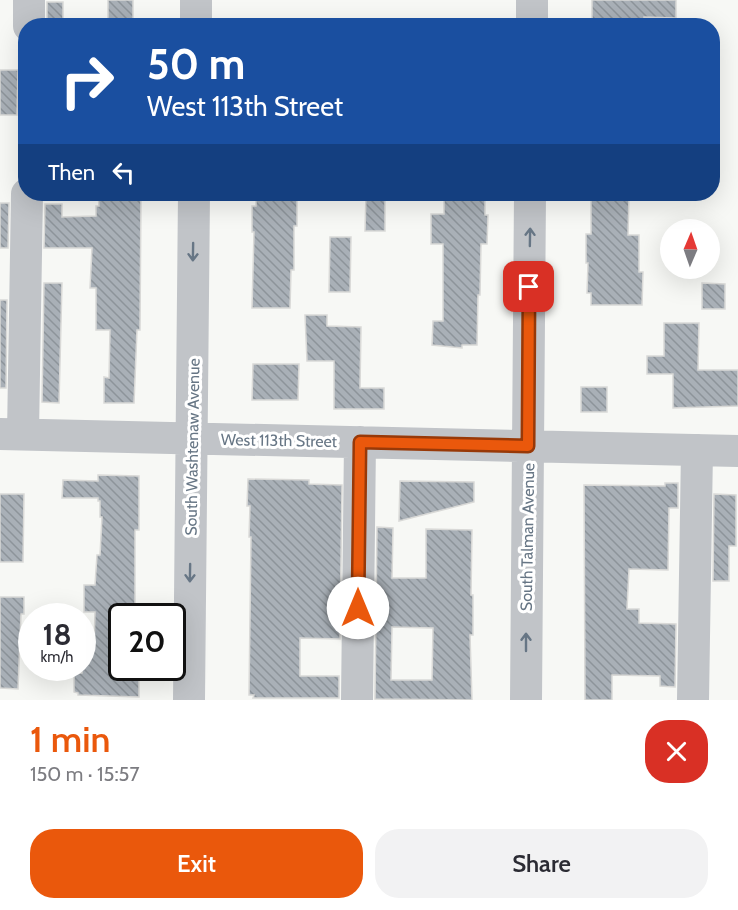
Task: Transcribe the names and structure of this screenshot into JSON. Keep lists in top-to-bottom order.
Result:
{
  "streets": {
    "street": ["West 113th Street", "South Washtenaw Avenue", "South Talman Avenue"]
  },
  "crossings": [
    ["West 113th Street", "South Washtenaw Avenue"],
    ["West 113th Street", "South Talman Avenue"]
  ],
  "north": "top",
  "page": {
    "turn": ["50 m", "West 113th Street"],
    "then": "Then",
    "speed": "18 km/h",
    "limit": "20",
    "heading": ["1 min", "150 m · 15:57"],
    "buttons": ["Exit", "Share"]
  }
}
